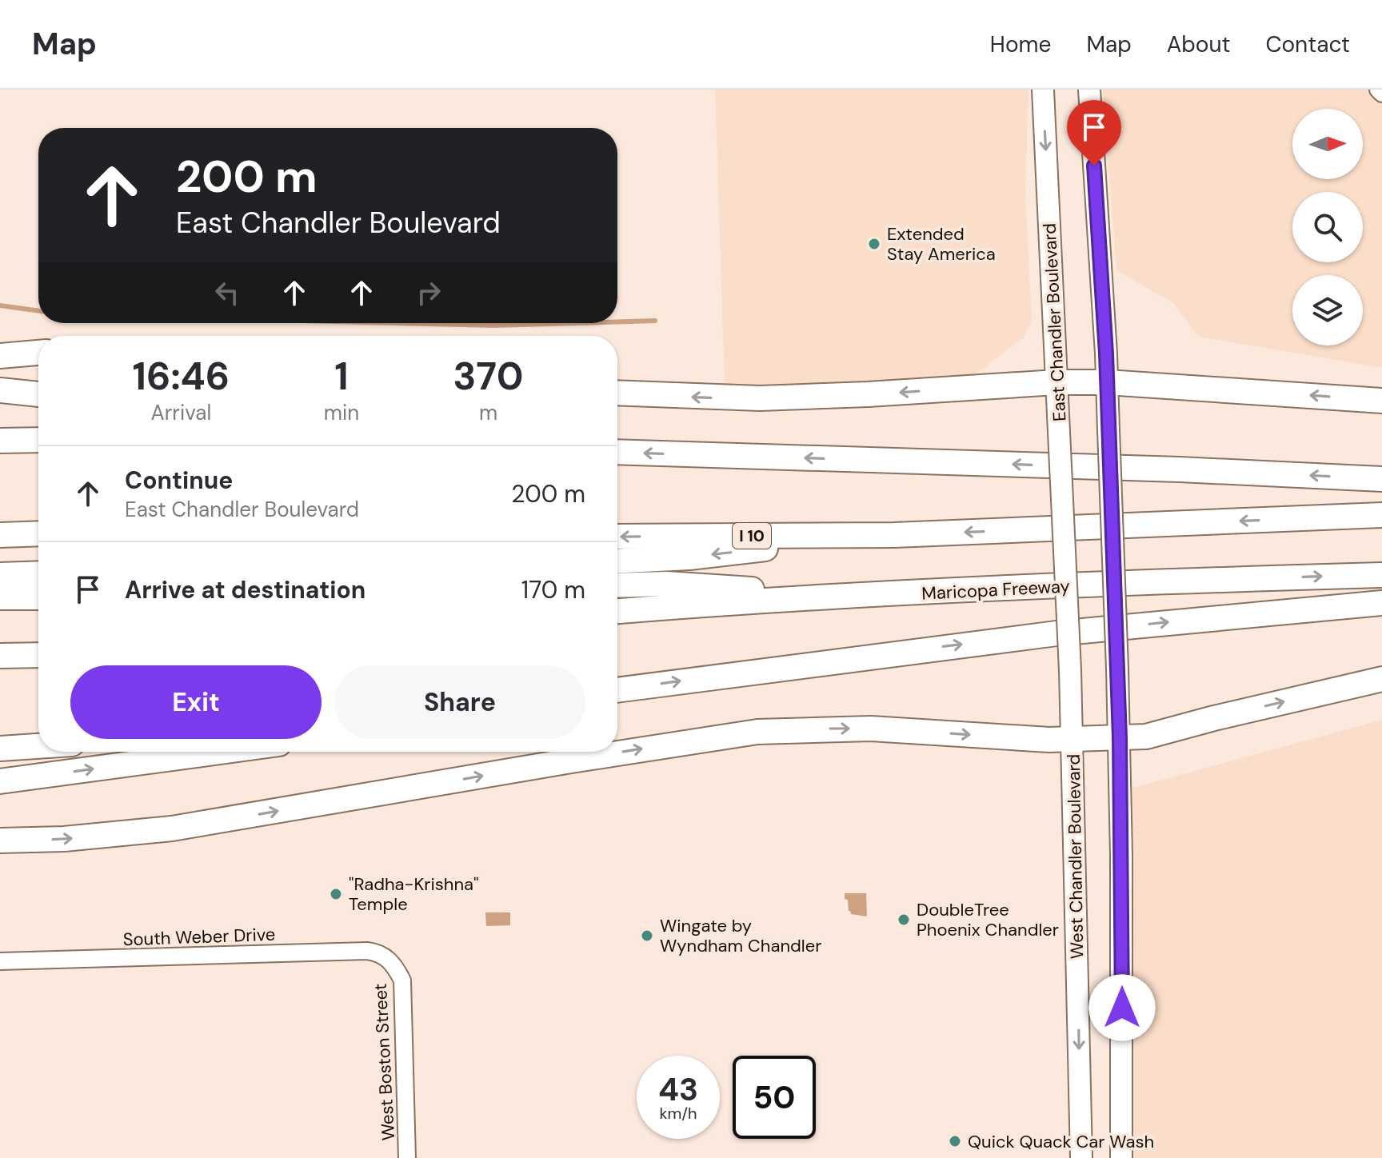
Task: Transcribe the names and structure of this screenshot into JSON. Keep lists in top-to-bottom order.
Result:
{
  "streets": {
    "highway": ["I 10", "Maricopa Freeway"],
    "main road": ["East Chandler Boulevard", "West Chandler Boulevard"],
    "street": ["South Weber Drive", "West Boston Street"]
  },
  "crossings": [
    ["East Chandler Boulevard", "West Chandler Boulevard"],
    ["South Weber Drive", "West Boston Street"]
  ],
  "places": [
    "Extended Stay America",
    "\"Radha-Krishna\" Temple",
    "DoubleTree Phoenix Chandler",
    "Wingate by Wyndham Chandler",
    "Quick Quack Car Wash"
  ],
  "north": "right",
  "page": {
    "header": "Map",
    "nav": [
      "Home",
      "Map",
      "About",
      "Contact"
    ],
    "turn": ["200 m", "East Chandler Boulevard"],
    "eta": [
      "16:46",
      "Arrival",
      "1",
      "min",
      "370",
      "m"
    ],
    "list": [
      {
        "name": "Continue",
        "note": "East Chandler Boulevard",
        "value": "200 m"
      },
      {
        "name": "Arrive at destination",
        "value": "170 m"
      }
    ],
    "buttons": ["Exit", "Share"],
    "speed": "43 km/h",
    "limit": "50"
  }
}
